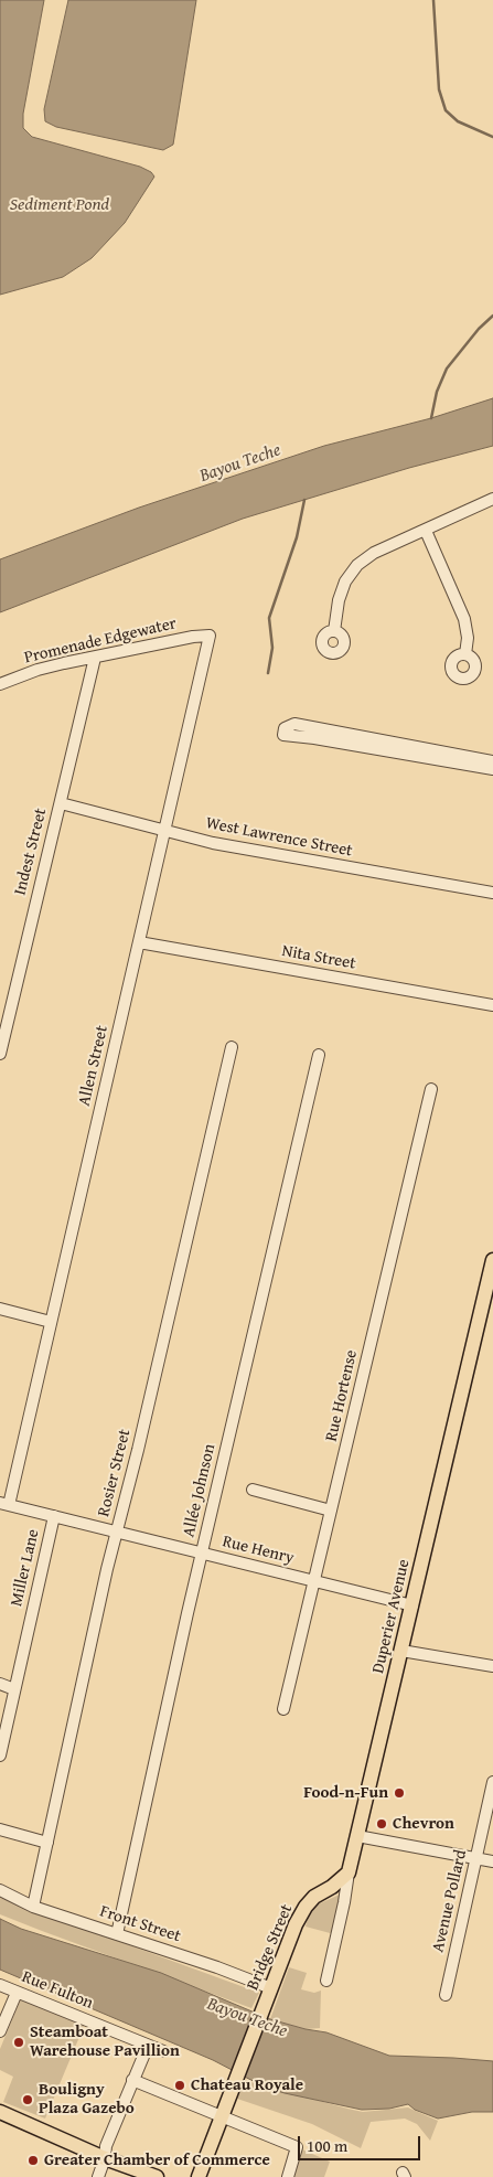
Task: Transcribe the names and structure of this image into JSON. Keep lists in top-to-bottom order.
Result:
{
  "streets": {
    "main road": ["Duperier Avenue", "Bridge Street"],
    "street": [
      "Promenade Edgewater",
      "West Lawrence Street",
      "Indest Street",
      "Nita Street",
      "Allen Street",
      "Rue Hortense",
      "Rosier Street",
      "Allée Johnson",
      "Rue Henry",
      "Miller Lane",
      "Avenue Pollard",
      "Front Street",
      "Rue Fulton"
    ]
  },
  "crossings": [
    ["Promenade Edgewater", "Indest Street"],
    ["Promenade Edgewater", "Allen Street"],
    ["West Lawrence Street", "Indest Street"],
    ["West Lawrence Street", "Allen Street"],
    ["Nita Street", "Allen Street"],
    ["Allen Street", "Rue Henry"],
    ["Rue Hortense", "Rue Henry"],
    ["Rosier Street", "Rue Henry"],
    ["Rosier Street", "Front Street"],
    ["Allée Johnson", "Rue Henry"],
    ["Allée Johnson", "Front Street"],
    ["Rue Henry", "Miller Lane"],
    ["Rue Henry", "Duperier Avenue"],
    ["Duperier Avenue", "Bridge Street"],
    ["Front Street", "Bridge Street"]
  ],
  "water": ["Sediment Pond", "Bayou Teche"],
  "places": [
    "Food-n-Fun",
    "Chevron",
    "Steamboat Warehouse Pavillion",
    "Chateau Royale",
    "Bouligny Plaza Gazebo",
    "Greater Chamber of Commerce"
  ],
  "scale_bar": "100 m"
}
